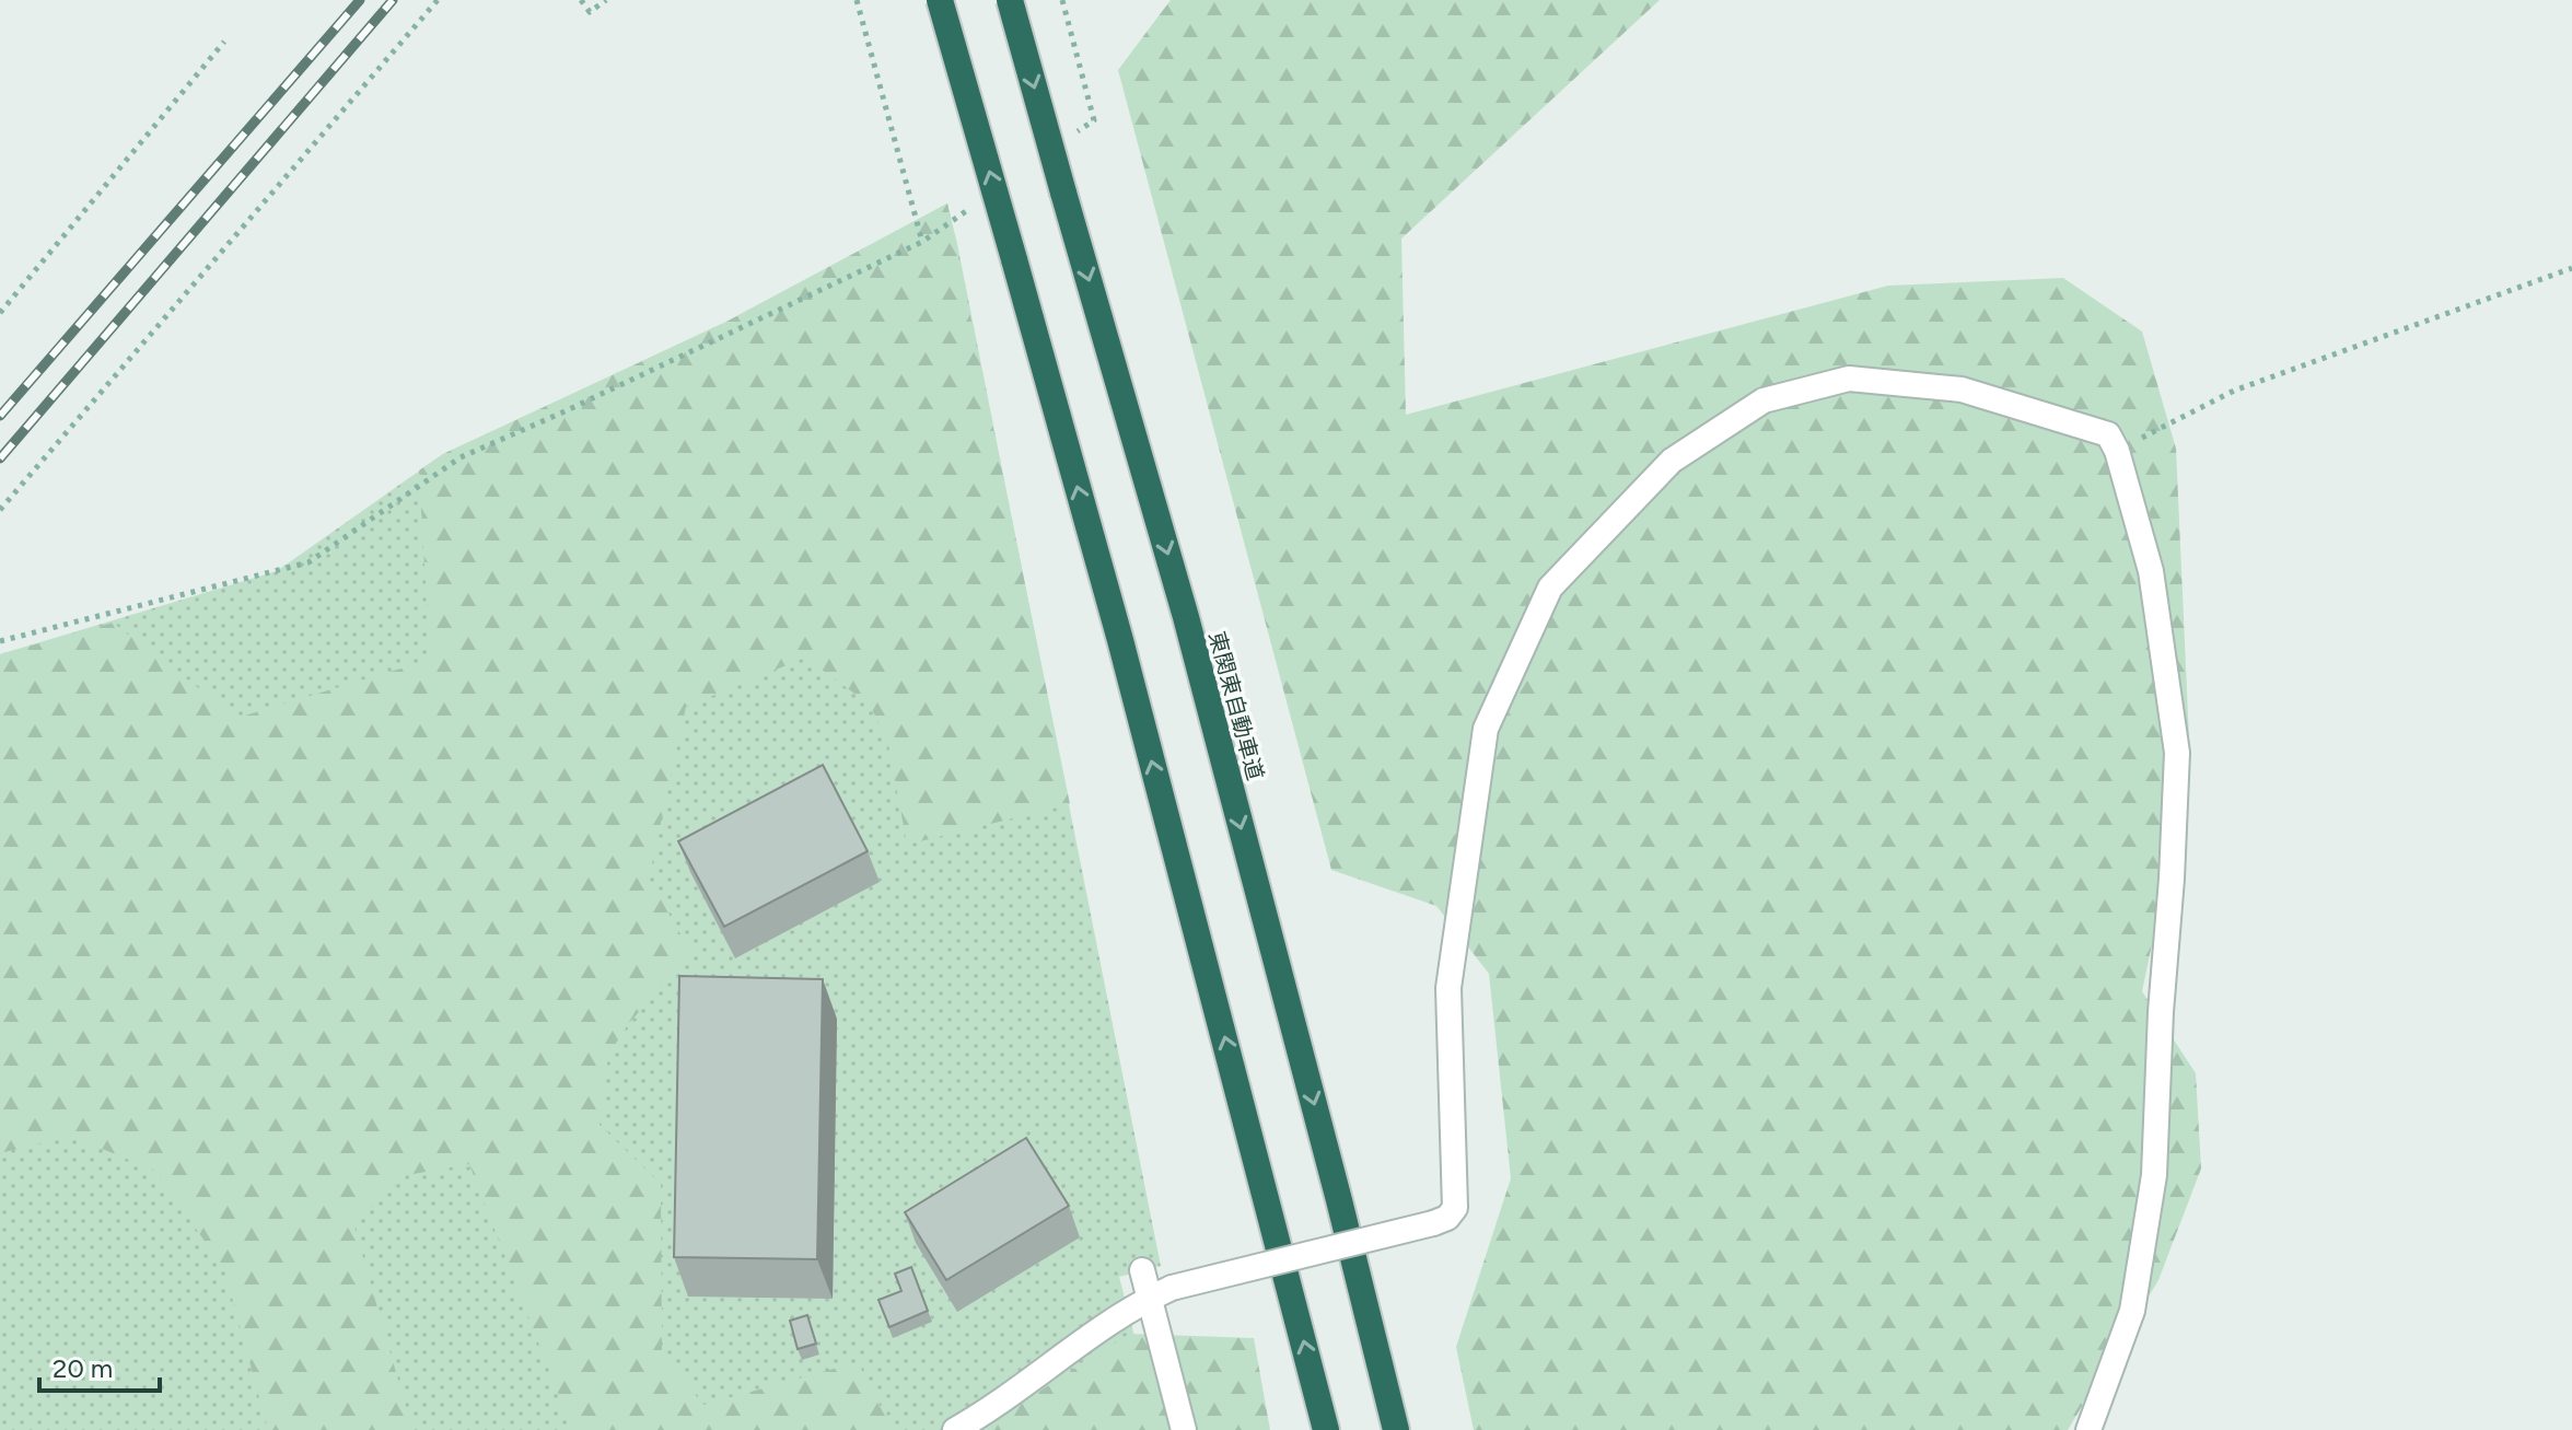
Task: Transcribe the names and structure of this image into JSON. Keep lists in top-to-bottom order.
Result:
{
  "streets": {
    "highway": ["東関東自動車道"]
  },
  "scale_bar": "20 m"
}
